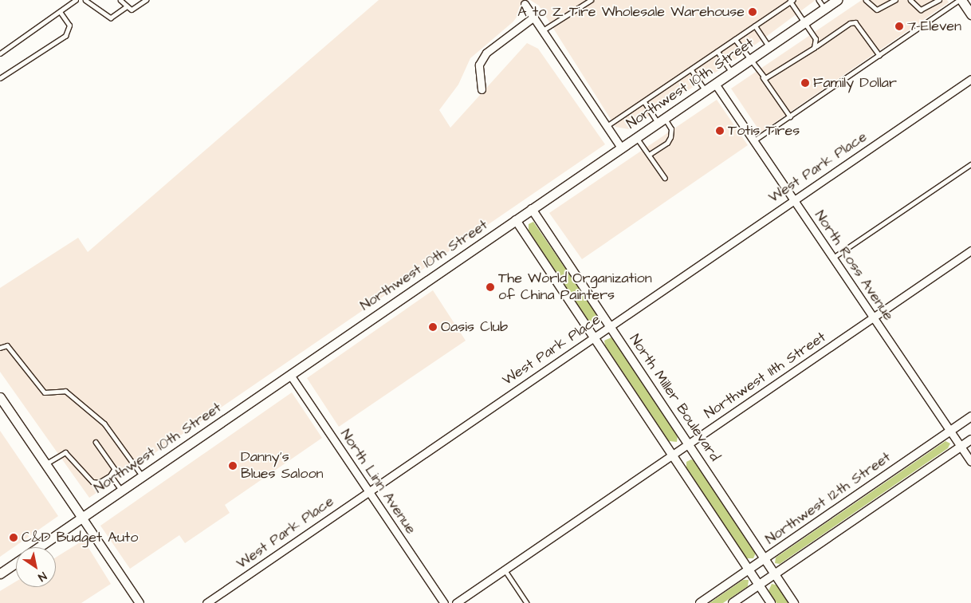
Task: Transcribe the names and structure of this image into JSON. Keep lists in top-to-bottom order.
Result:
{
  "streets": {
    "main road": ["Northwest 10th Street"],
    "street": [
      "West Park Place",
      "North Ross Avenue",
      "Northwest 11th Street",
      "North Miller Boulevard",
      "North Linn Avenue",
      "Northwest 12th Street"
    ]
  },
  "crossings": [
    ["Northwest 10th Street", "North Ross Avenue"],
    ["Northwest 10th Street", "North Miller Boulevard"],
    ["Northwest 10th Street", "North Linn Avenue"],
    ["West Park Place", "North Ross Avenue"],
    ["West Park Place", "North Miller Boulevard"],
    ["West Park Place", "North Linn Avenue"],
    ["North Ross Avenue", "Northwest 11th Street"],
    ["North Ross Avenue", "Northwest 12th Street"],
    ["Northwest 11th Street", "North Miller Boulevard"],
    ["North Miller Boulevard", "Northwest 12th Street"]
  ],
  "places": [
    "A to Z Tire Wholesale Warehouse",
    "7-Eleven",
    "Family Dollar",
    "Totis Tires",
    "The World Organization of China Painters",
    "Oasis Club",
    "Danny's Blues Saloon",
    "C&D Budget Auto"
  ],
  "north": "bottom right"
}
